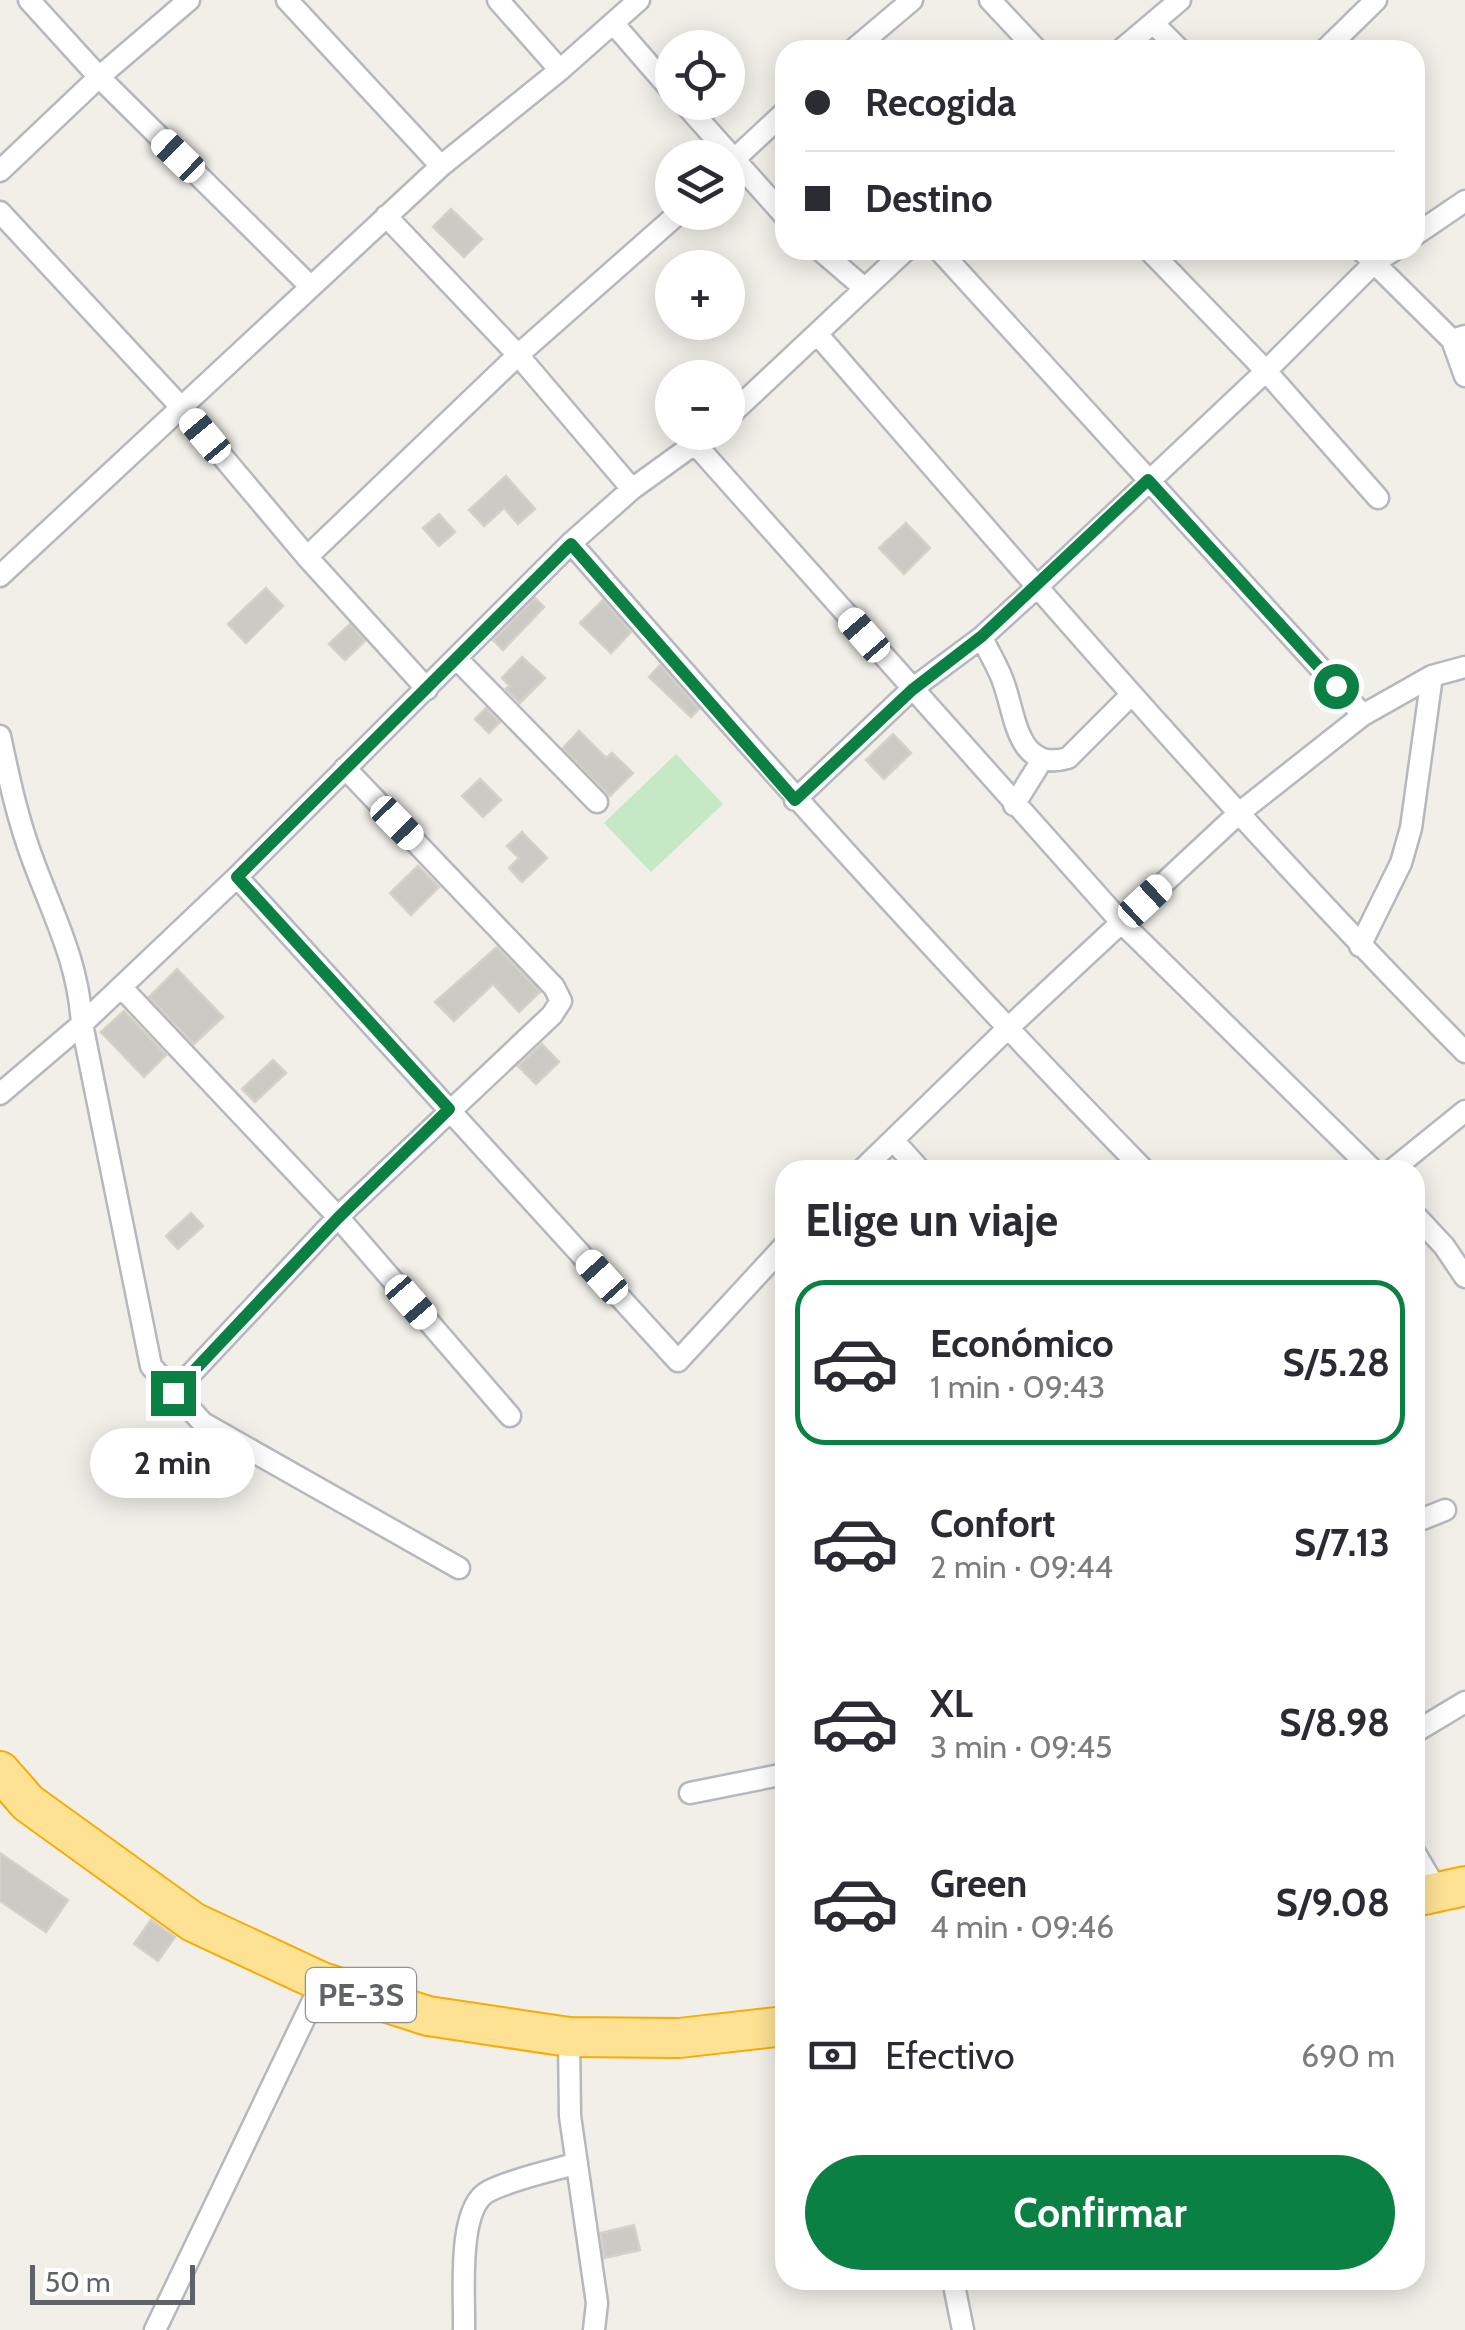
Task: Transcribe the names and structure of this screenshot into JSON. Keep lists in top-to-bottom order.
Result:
{
  "streets": {
    "highway": ["PE-3S"]
  },
  "scale_bar": "50 m",
  "page": {
    "map_buttons": ["+", "−"],
    "banner": ["Recogida", "Destino"],
    "heading": "Elige un viaje",
    "list": [
      {
        "name": "Económico",
        "note": "1 min · 09:43",
        "value": "S/5.28"
      },
      {
        "name": "Confort",
        "note": "2 min · 09:44",
        "value": "S/7.13"
      },
      {
        "name": "XL",
        "note": "3 min · 09:45",
        "value": "S/8.98"
      },
      {
        "name": "Green",
        "note": "4 min · 09:46",
        "value": "S/9.08"
      }
    ],
    "bubble": "2 min",
    "pay": ["Efectivo", "690 m"],
    "buttons": "Confirmar",
    "scale": "50 m"
  }
}
